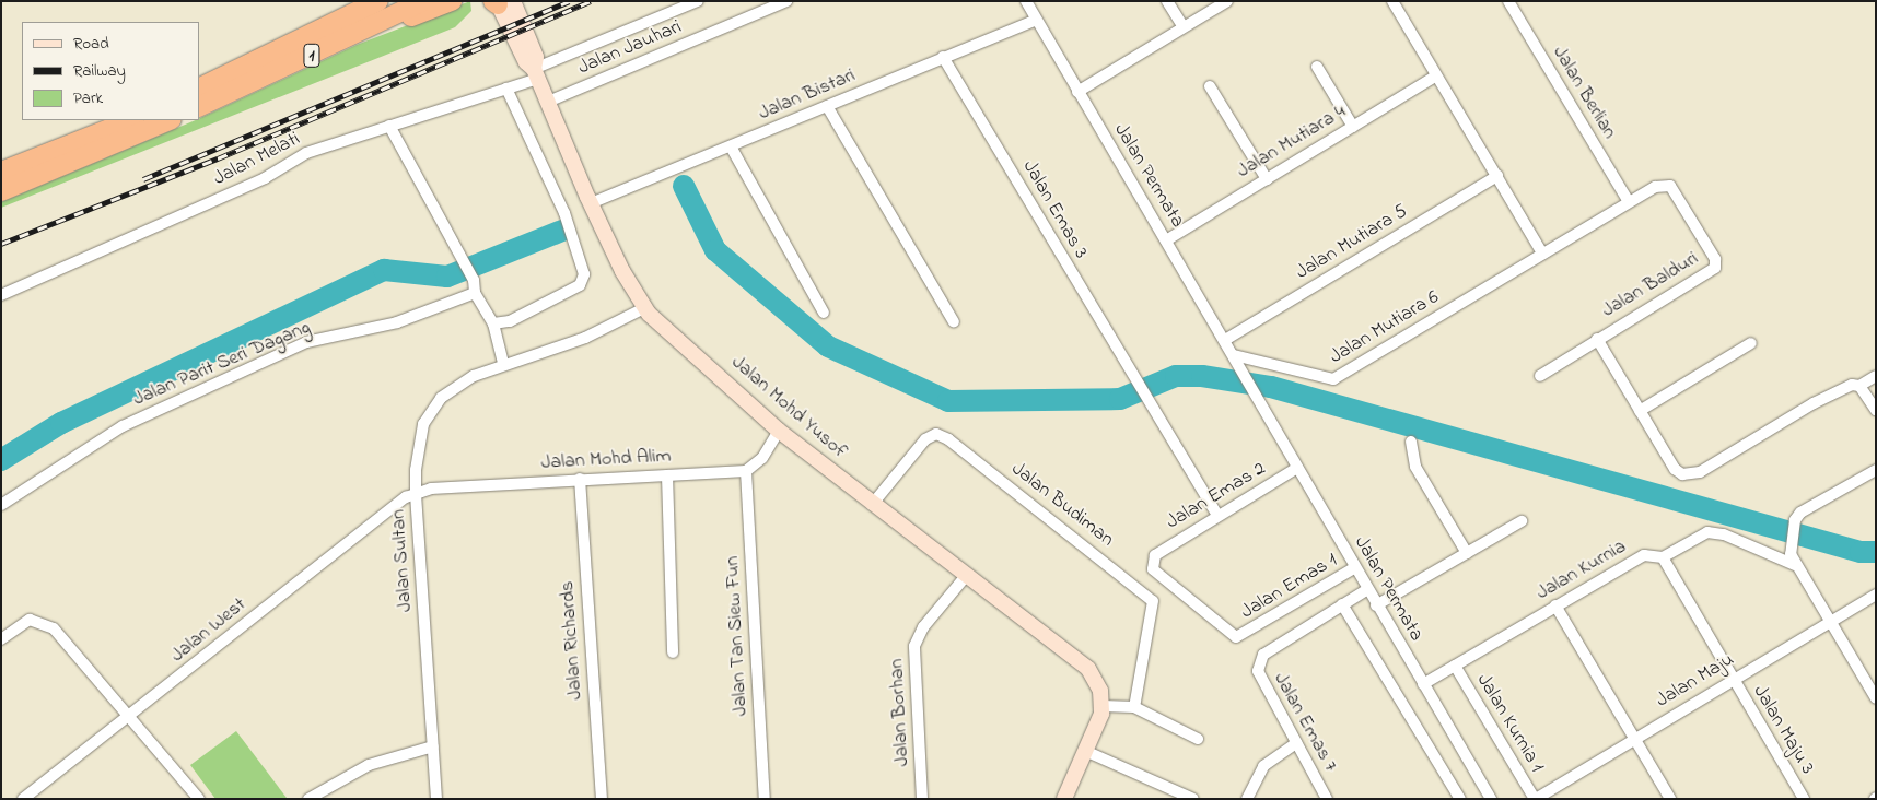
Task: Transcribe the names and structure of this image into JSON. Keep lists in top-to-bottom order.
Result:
{
  "streets": {
    "highway": ["1"],
    "street": [
      "Jalan Jauhari",
      "Jalan Berlian",
      "Jalan Bistari",
      "Jalan Mutiara 4",
      "Jalan Melati",
      "Jalan Permata",
      "Jalan Emas 3",
      "Jalan Mutiara 5",
      "Jalan Balduri",
      "Jalan Mutiara 6",
      "Jalan Parit Seri Dagang",
      "Jalan Mohd Yusof",
      "Jalan Mohd Alim",
      "Jalan Emas 2",
      "Jalan Budiman",
      "Jalan Sultan",
      "Jalan Kurnia",
      "Jalan Emas 1",
      "Jalan West",
      "Jalan Tan Siew Fun",
      "Jalan Richards",
      "Jalan Maju",
      "Jalan Borhan",
      "Jalan Emas 7",
      "Jalan Kurnia 1",
      "Jalan Maju 3"
    ]
  },
  "crossings": [
    ["Jalan Jauhari", "Jalan Mohd Yusof"],
    ["Jalan Berlian", "Jalan Balduri"],
    ["Jalan Berlian", "Jalan Mutiara 6"],
    ["Jalan Bistari", "Jalan Permata"],
    ["Jalan Bistari", "Jalan Emas 3"],
    ["Jalan Bistari", "Jalan Mohd Yusof"],
    ["Jalan Mutiara 4", "Jalan Permata"],
    ["Jalan Melati", "Jalan Mohd Yusof"],
    ["Jalan Permata", "Jalan Mutiara 5"],
    ["Jalan Permata", "Jalan Mutiara 6"],
    ["Jalan Permata", "Jalan Emas 2"],
    ["Jalan Permata", "Jalan Kurnia"],
    ["Jalan Permata", "Jalan Emas 1"],
    ["Jalan Permata", "Jalan Emas 7"],
    ["Jalan Emas 3", "Jalan Emas 2"],
    ["Jalan Balduri", "Jalan Mutiara 6"],
    ["Jalan Mohd Yusof", "Jalan Budiman"],
    ["Jalan Mohd Yusof", "Jalan Sultan"],
    ["Jalan Mohd Yusof", "Jalan Borhan"],
    ["Jalan Mohd Alim", "Jalan Sultan"],
    ["Jalan Mohd Alim", "Jalan West"],
    ["Jalan Mohd Alim", "Jalan Tan Siew Fun"],
    ["Jalan Mohd Alim", "Jalan Richards"],
    ["Jalan Emas 2", "Jalan Emas 1"],
    ["Jalan Sultan", "Jalan West"],
    ["Jalan Kurnia", "Jalan Kurnia 1"],
    ["Jalan Kurnia", "Jalan Maju 3"],
    ["Jalan Maju", "Jalan Kurnia 1"],
    ["Jalan Maju", "Jalan Maju 3"]
  ],
  "legend": ["Road", "Railway", "Park"]
}
